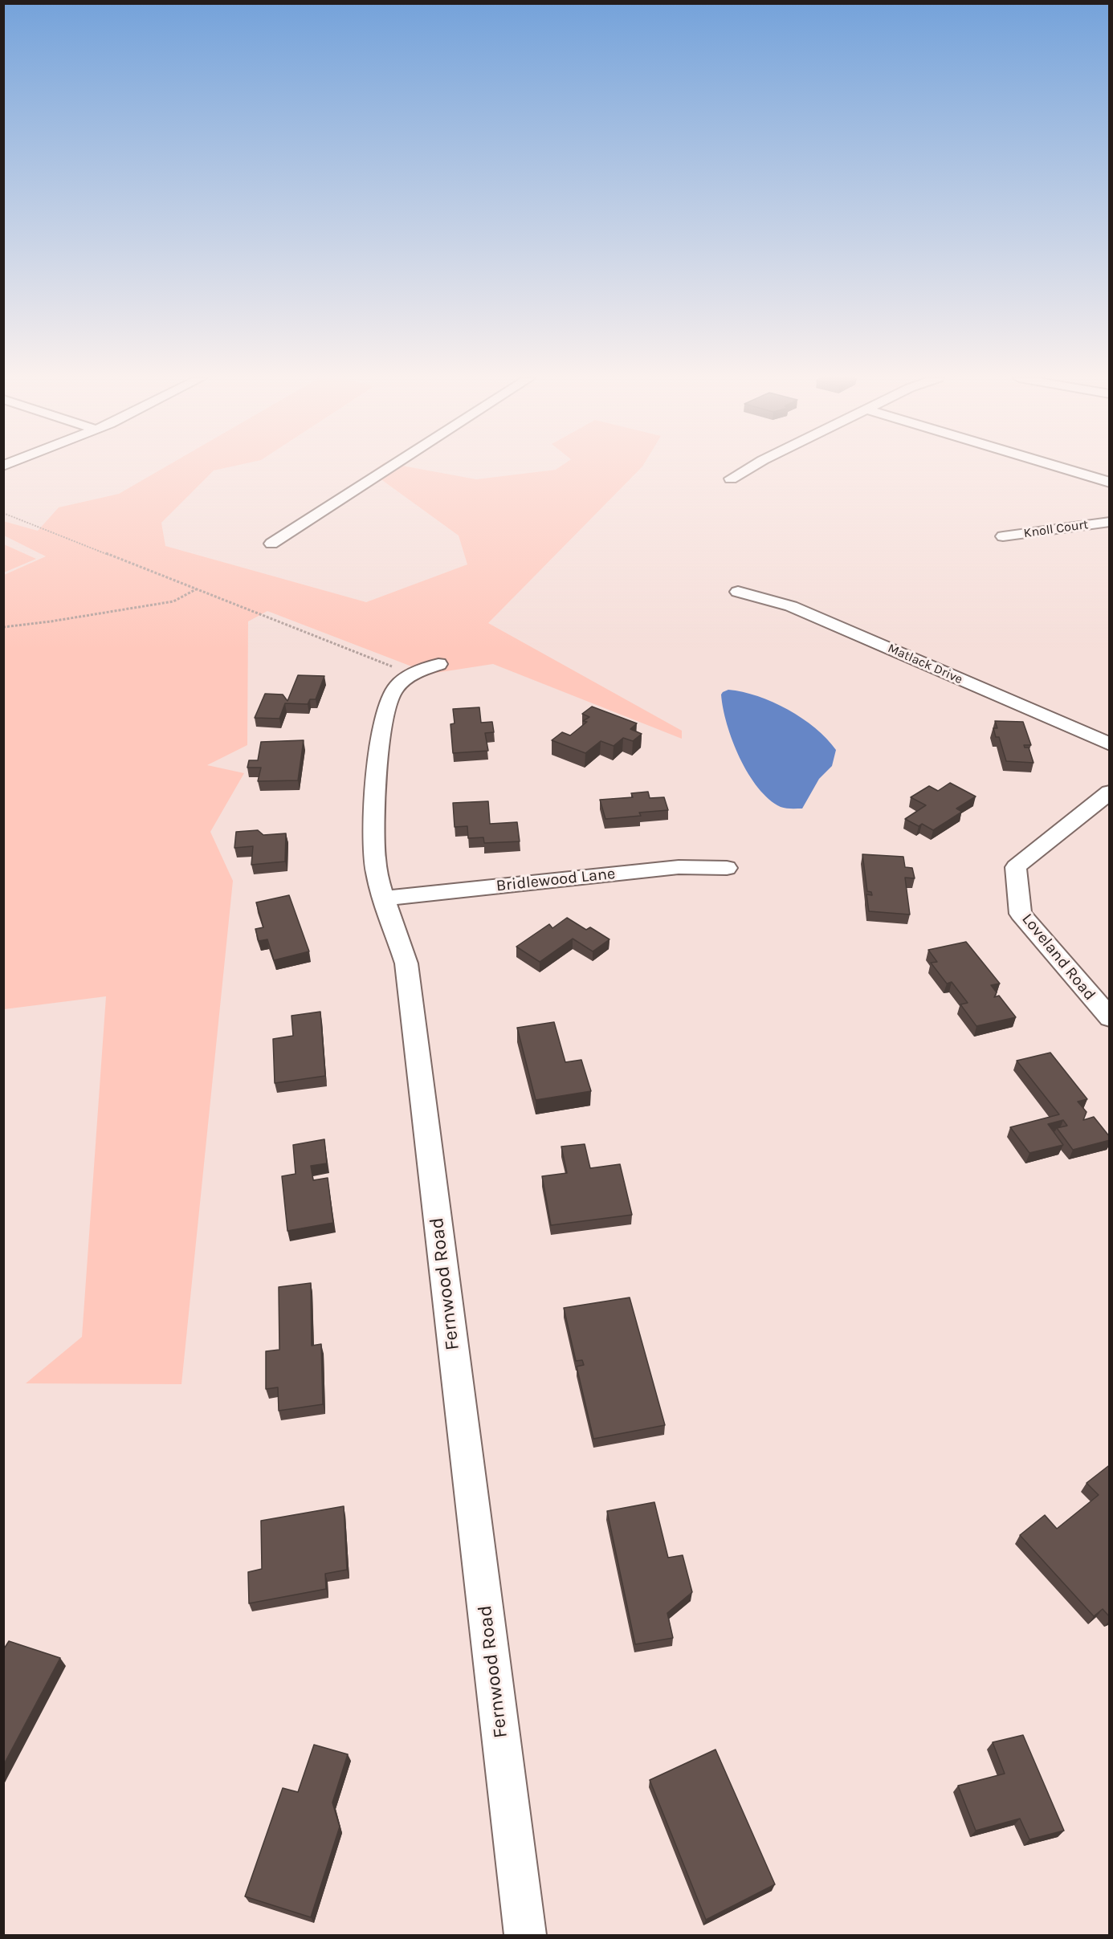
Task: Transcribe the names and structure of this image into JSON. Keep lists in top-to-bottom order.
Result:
{
  "streets": {
    "street": [
      "Knoll Court",
      "Matlack Drive",
      "Bridlewood Lane",
      "Loveland Road",
      "Fernwood Road"
    ]
  },
  "crossings": [
    ["Bridlewood Lane", "Fernwood Road"]
  ]
}
